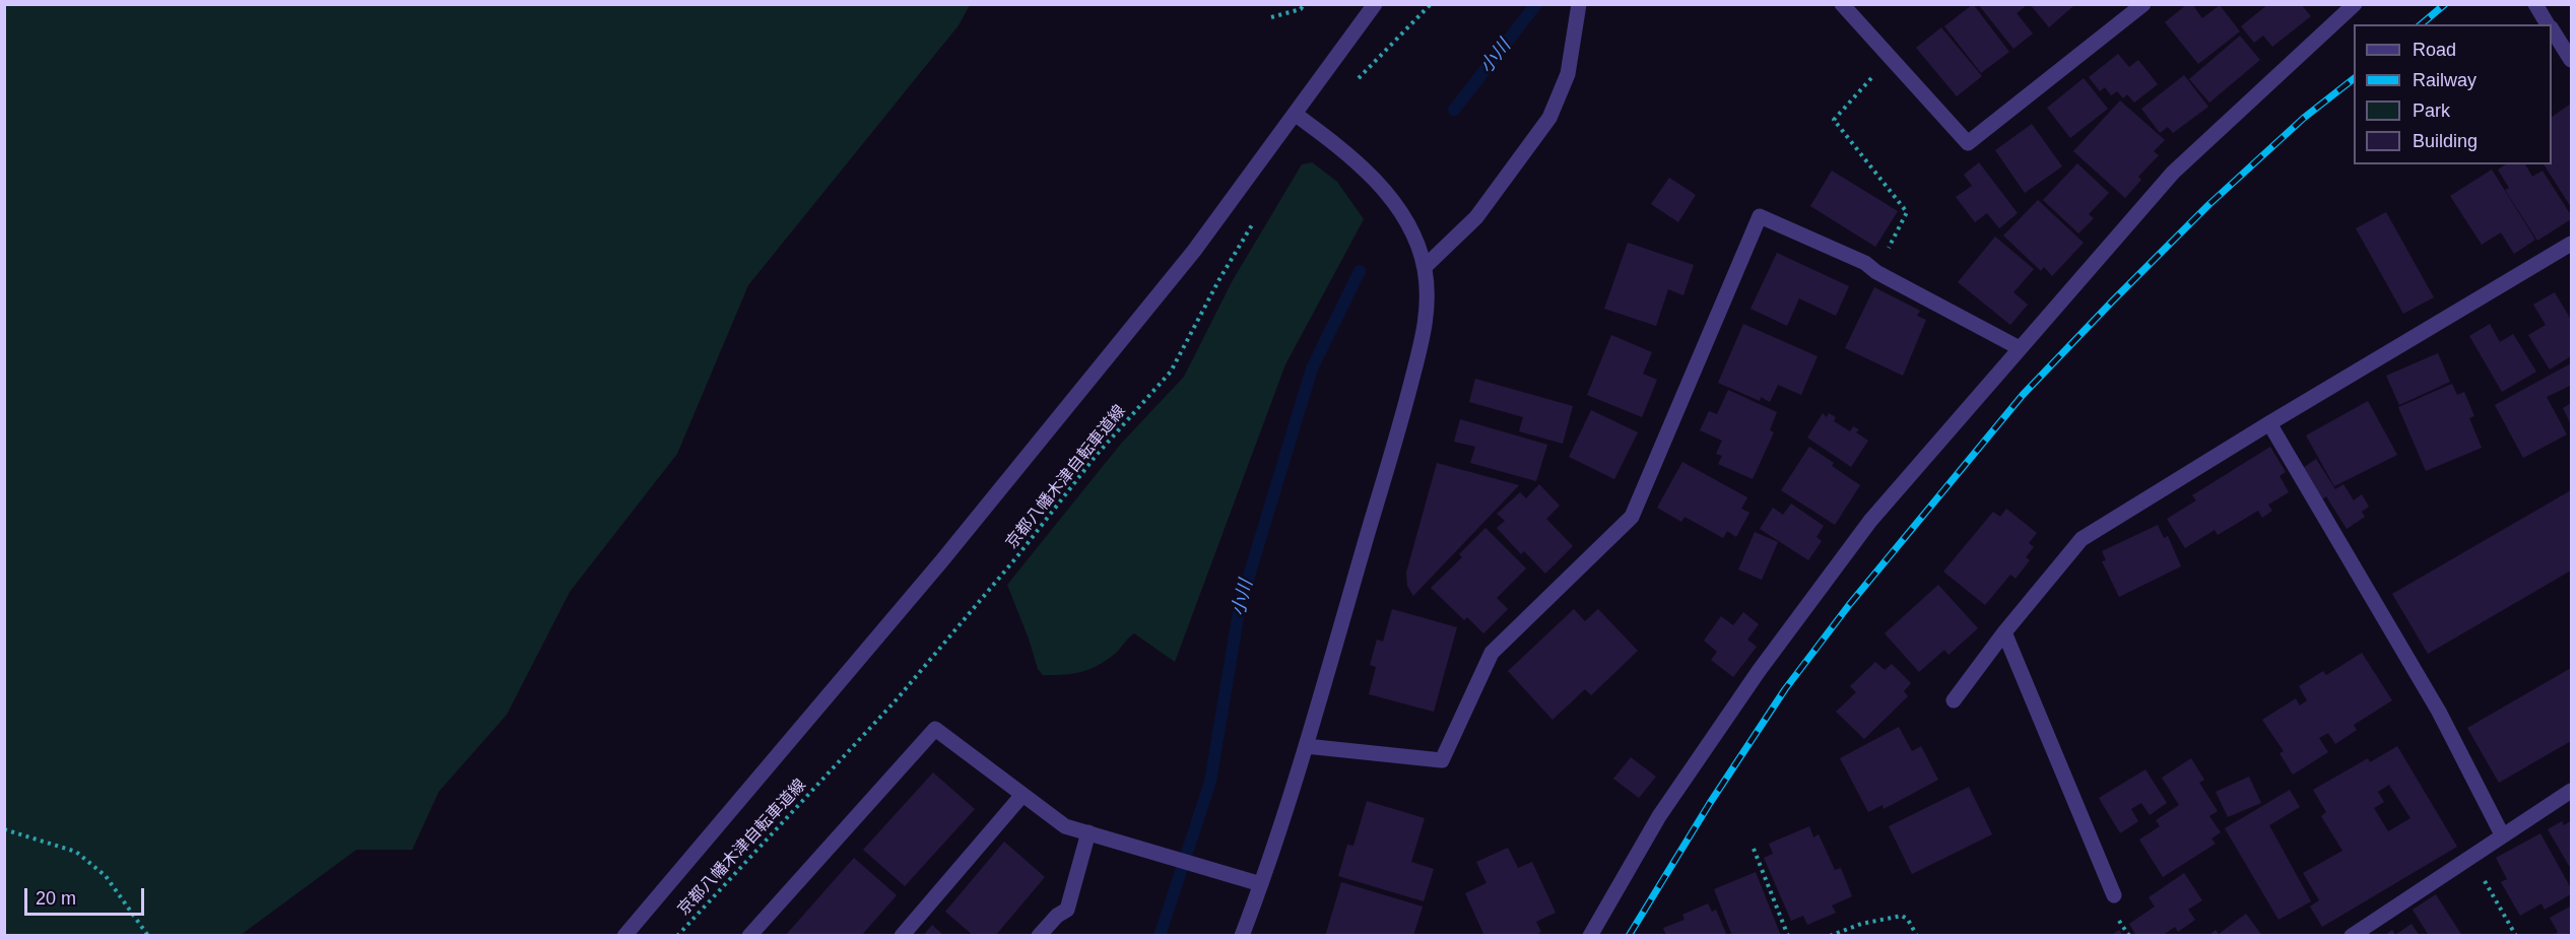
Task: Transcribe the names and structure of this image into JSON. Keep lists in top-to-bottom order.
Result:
{
  "streets": {
    "path": ["京都八幡木津自転車道線"]
  },
  "water": ["小川"],
  "legend": [
    "Road",
    "Railway",
    "Park",
    "Building"
  ],
  "scale_bar": "20 m"
}
